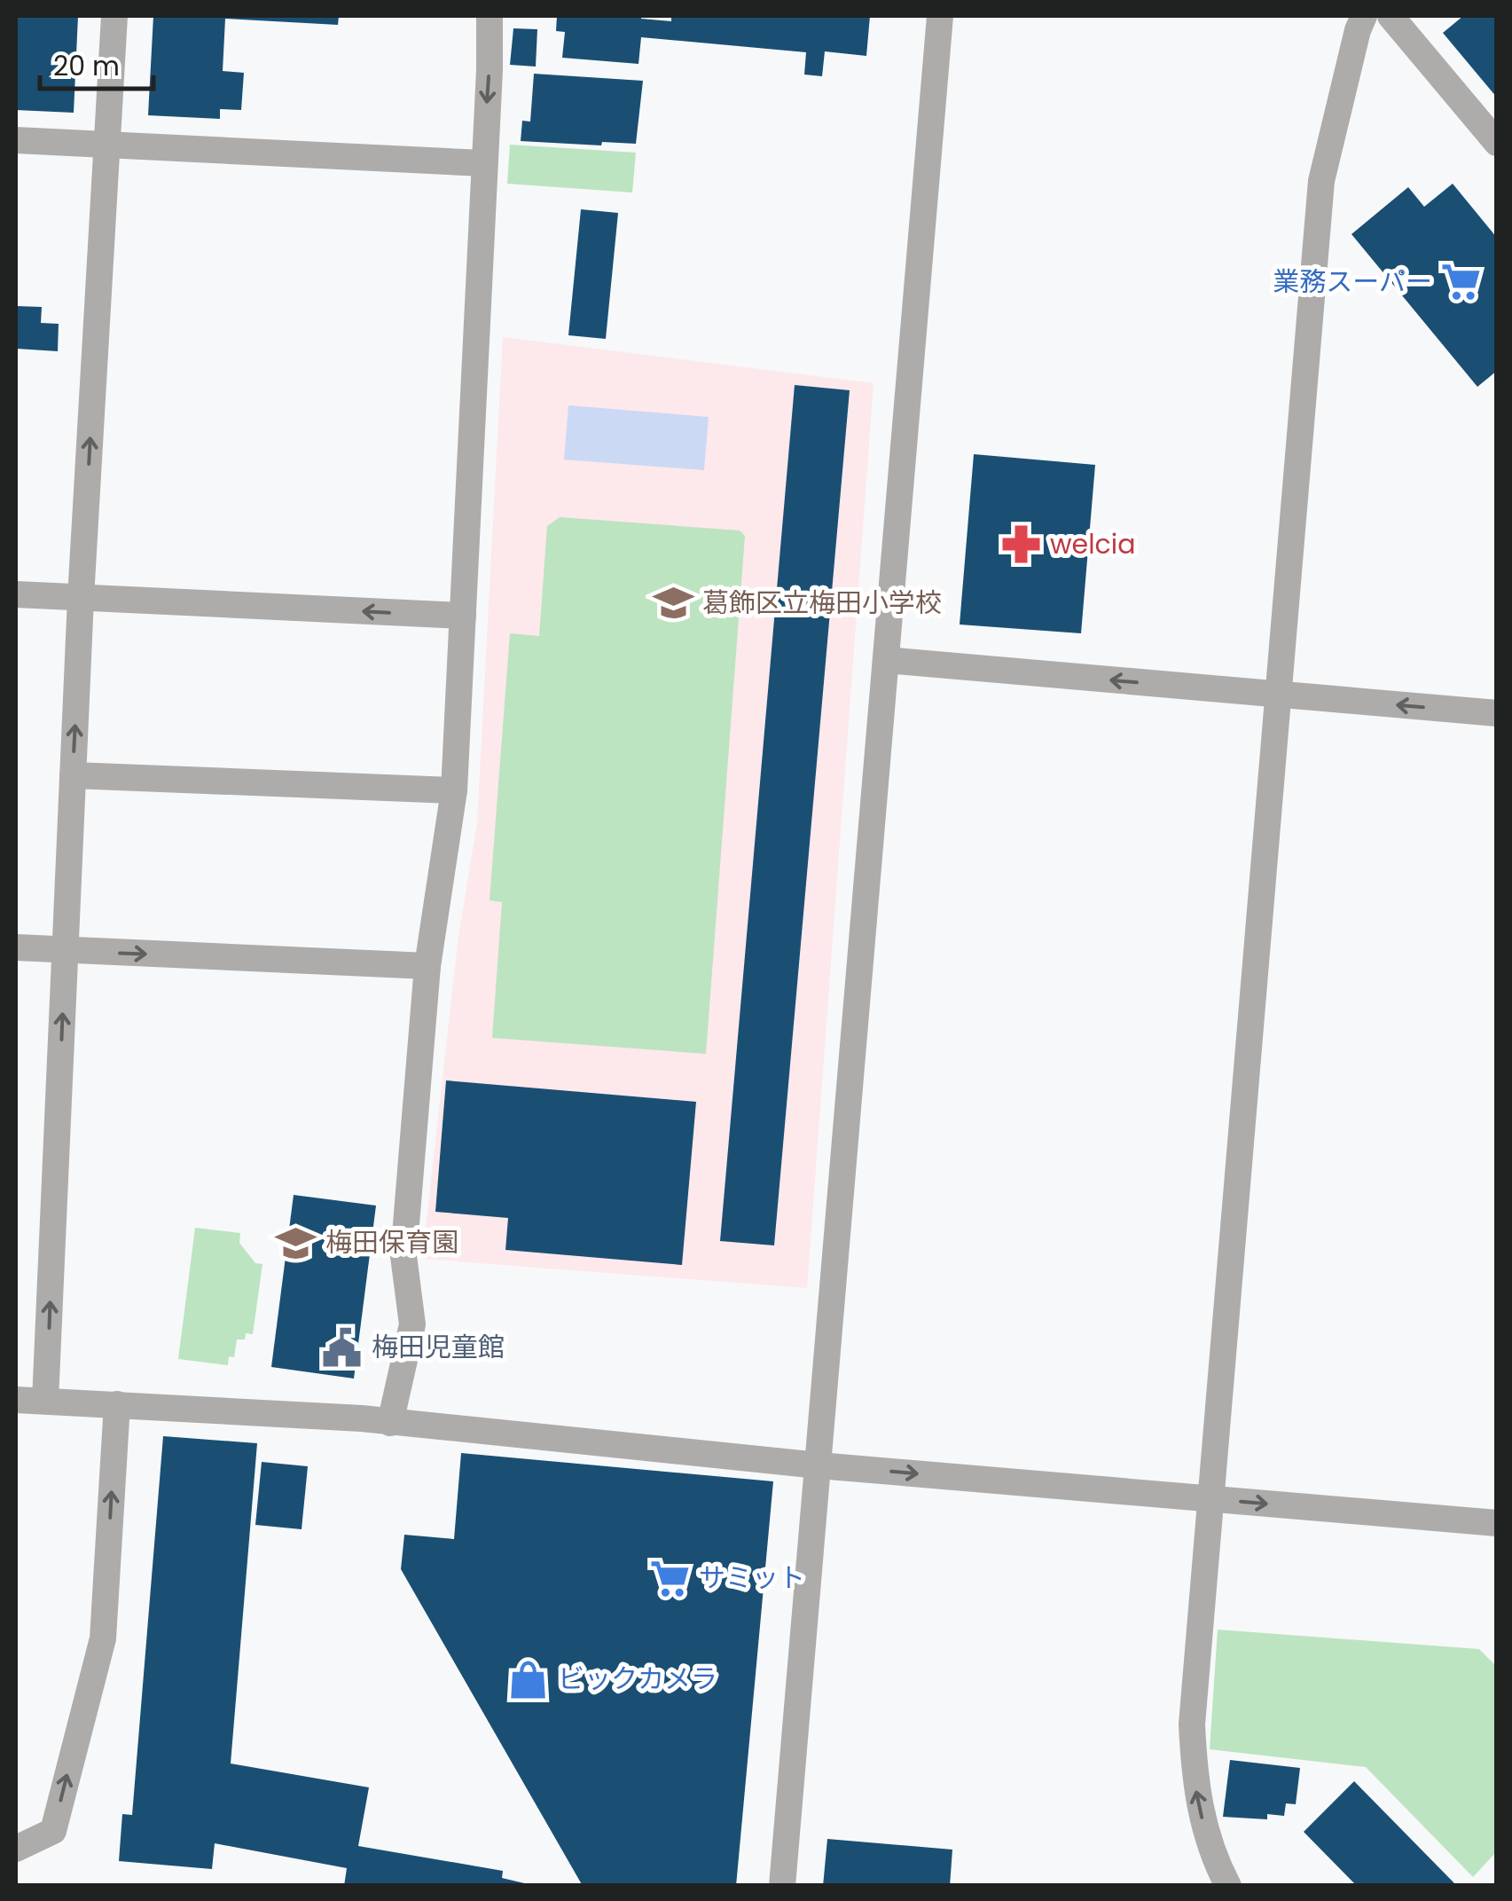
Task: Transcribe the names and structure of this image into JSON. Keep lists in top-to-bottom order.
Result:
{
  "places": {
    "supermarket": ["業務スーパー", "サミット"],
    "pharmacy": ["welcia"],
    "school or university": ["葛飾区立梅田小学校", "梅田保育園"],
    "public building": ["梅田児童館"],
    "shop": ["ビックカメラ"]
  },
  "scale_bar": "20 m"
}
